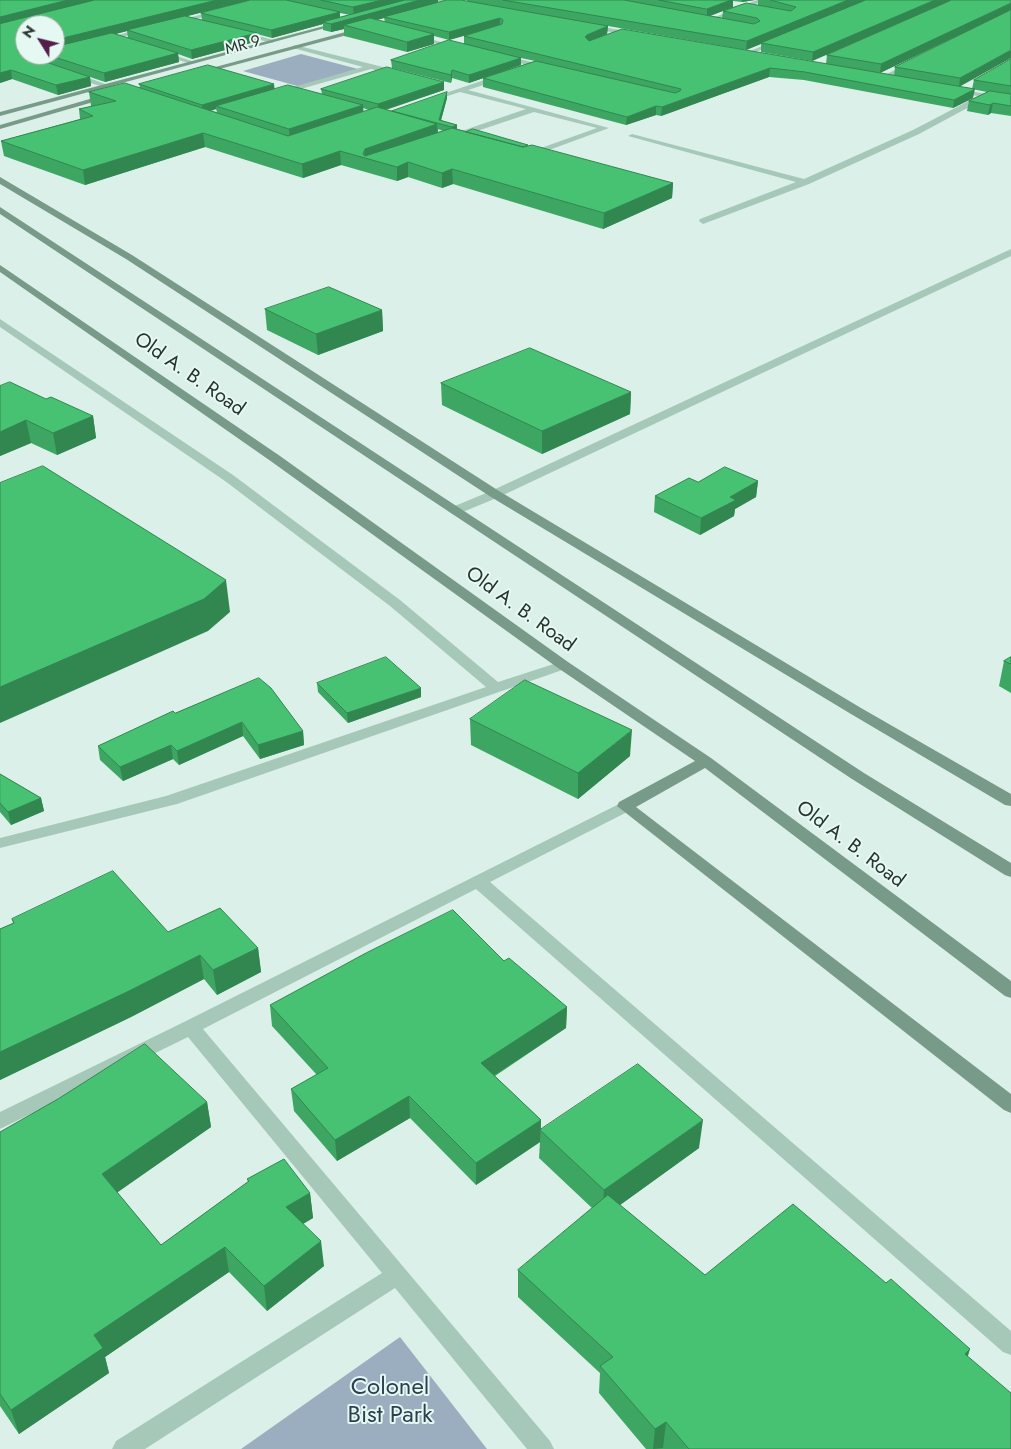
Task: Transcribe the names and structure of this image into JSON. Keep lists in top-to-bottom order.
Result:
{
  "streets": {
    "main road": ["MR 9", "Old A. B. Road"]
  },
  "parks": ["Colonel Bist Park"],
  "north": "top left"
}
